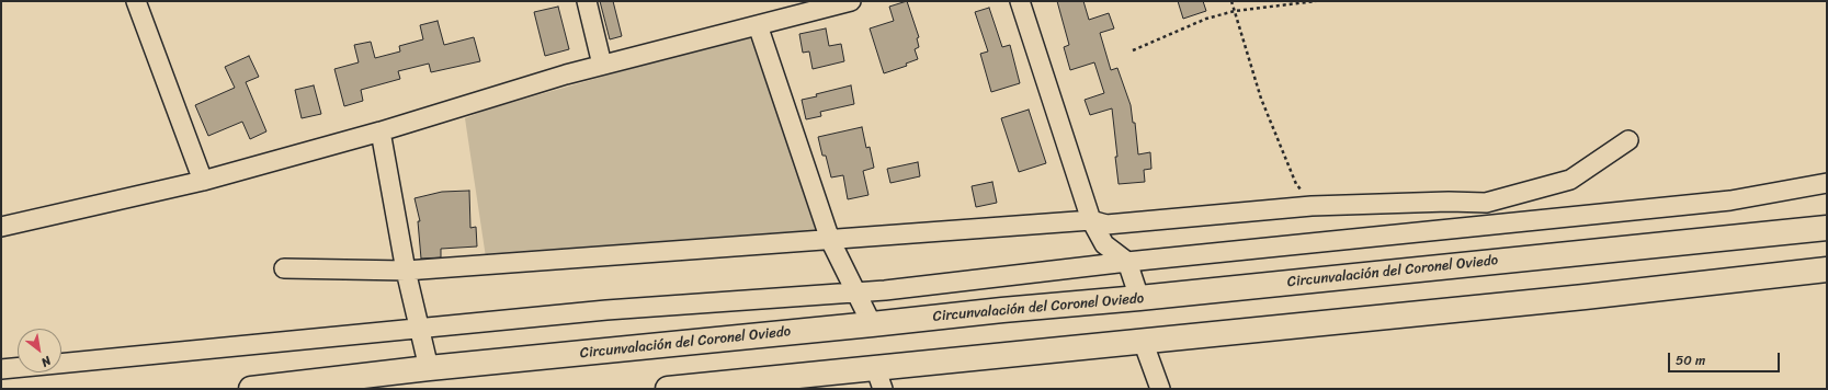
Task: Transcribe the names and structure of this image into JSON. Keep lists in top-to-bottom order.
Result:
{
  "streets": {
    "highway": ["Circunvalación del Coronel Oviedo"]
  },
  "scale_bar": "50 m",
  "north": "bottom right"
}
